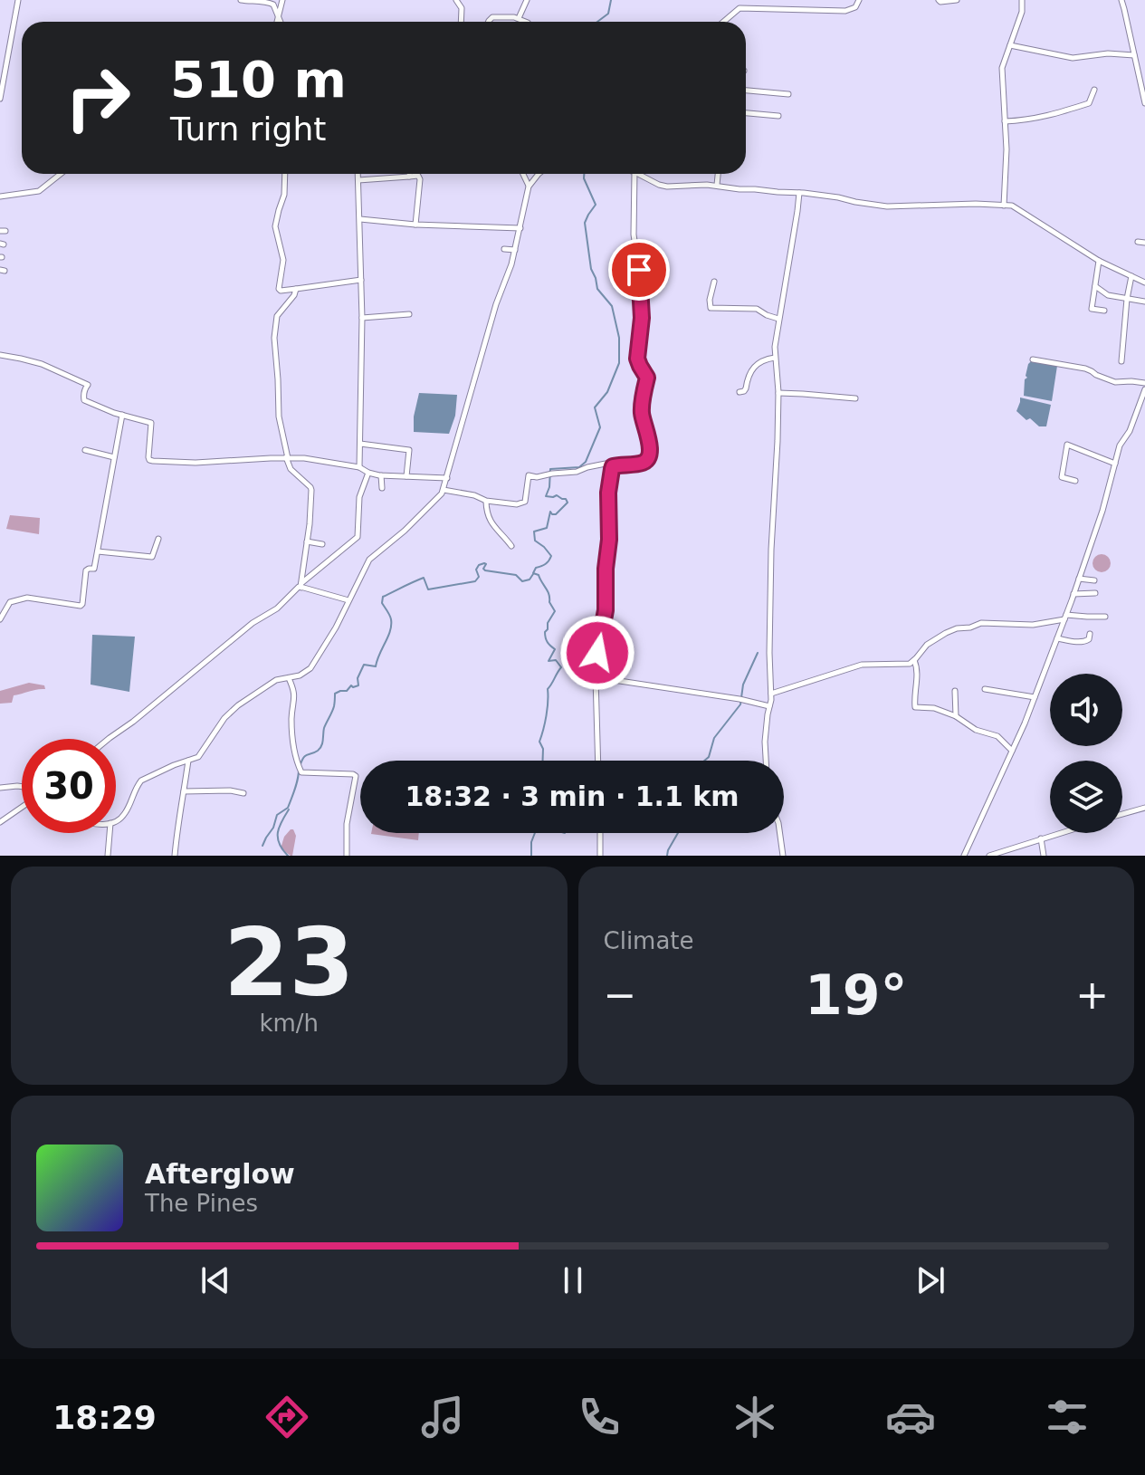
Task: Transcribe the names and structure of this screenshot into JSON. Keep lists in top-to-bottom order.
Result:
{
  "page": {
    "turn": ["510 m", "Turn right"],
    "limit": "30",
    "trip": "18:32 · 3 min · 1.1 km",
    "tile": [
      ["23", "km/h"],
      "Climate"
    ],
    "heat": ["−", "19°", "+"],
    "song": ["Afterglow", "The Pines"],
    "tabs": "18:29"
  }
}
